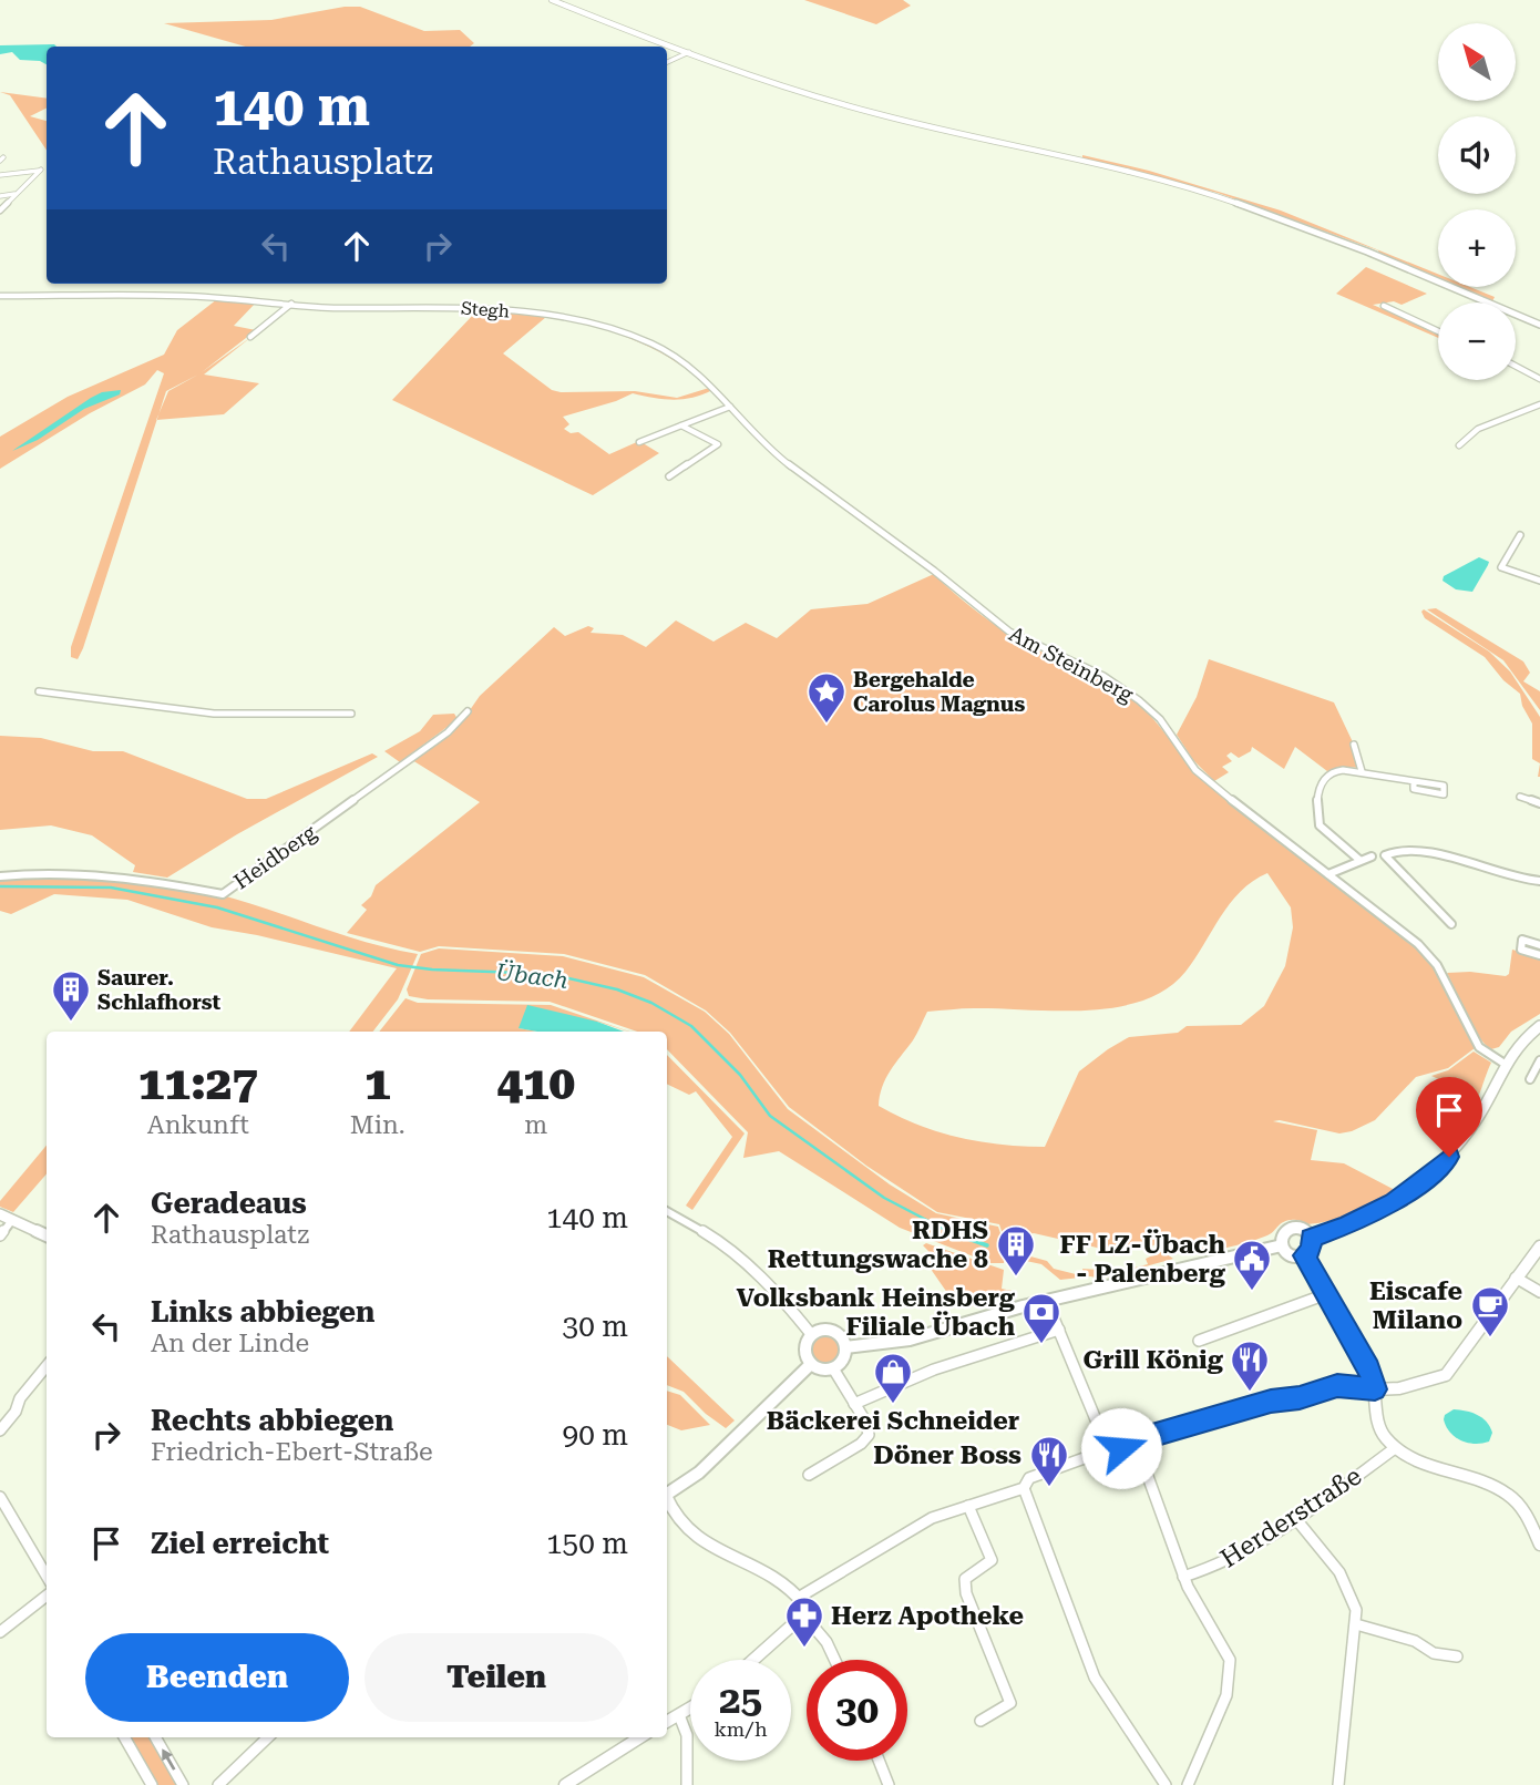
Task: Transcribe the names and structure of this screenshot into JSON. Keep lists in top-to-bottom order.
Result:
{
  "streets": {
    "street": [
      "Stegh",
      "Am Steinberg",
      "Heidberg",
      "Herderstraße"
    ]
  },
  "crossings": [
    ["Stegh", "Am Steinberg"]
  ],
  "water": ["Übach"],
  "places": {
    "place": ["Bergehalde Carolus Magnus"],
    "building": ["Saurer. Schlafhorst", "RDHS Rettungswache 8"],
    "public building": ["FF LZ-Übach - Palenberg"],
    "cafe": ["Eiscafe Milano"],
    "bank": ["Volksbank Heinsberg Filiale Übach"],
    "restaurant": ["Grill König", "Döner Boss"],
    "shop": ["Bäckerei Schneider"],
    "pharmacy": ["Herz Apotheke"]
  },
  "north": "top left",
  "page": {
    "map_buttons": ["+", "−"],
    "turn": ["140 m", "Rathausplatz"],
    "eta": [
      "11:27",
      "Ankunft",
      "1",
      "Min.",
      "410",
      "m"
    ],
    "list": [
      {
        "name": "Geradeaus",
        "note": "Rathausplatz",
        "value": "140 m"
      },
      {
        "name": "Links abbiegen",
        "note": "An der Linde",
        "value": "30 m"
      },
      {
        "name": "Rechts abbiegen",
        "note": "Friedrich-Ebert-Straße",
        "value": "90 m"
      },
      {
        "name": "Ziel erreicht",
        "value": "150 m"
      }
    ],
    "buttons": ["Beenden", "Teilen"],
    "speed": "25 km/h",
    "limit": "30"
  }
}
